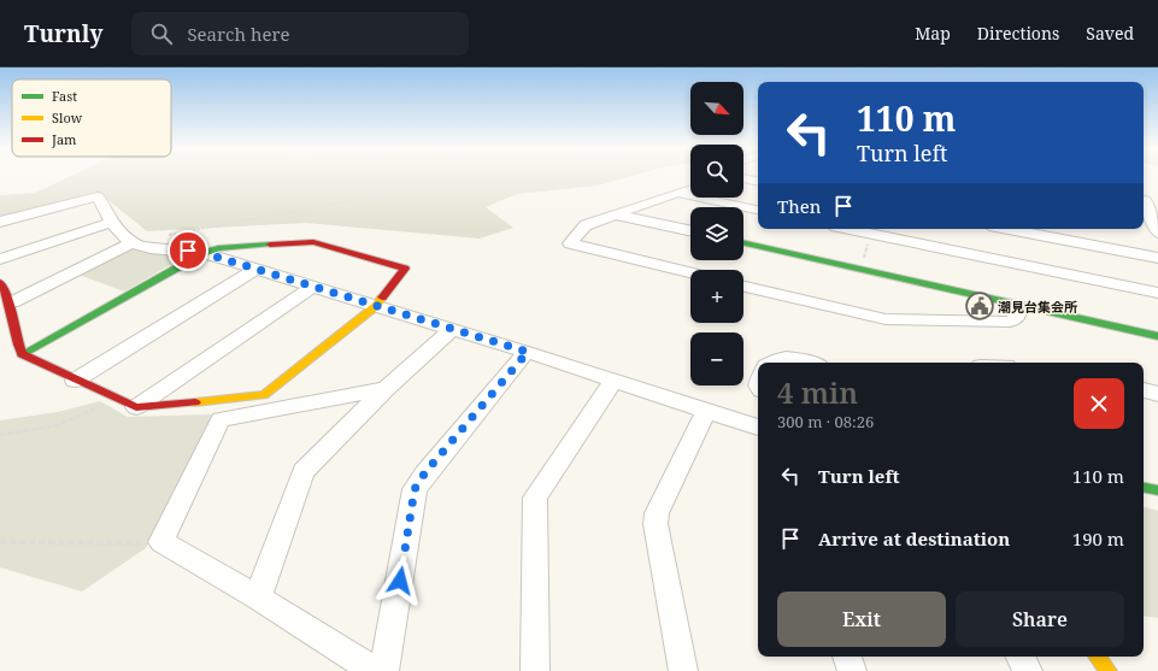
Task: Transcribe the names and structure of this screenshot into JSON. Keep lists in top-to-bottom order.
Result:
{
  "places": {
    "public building": ["潮見台集会所"]
  },
  "legend": ["Fast", "Slow", "Jam"],
  "north": "bottom right",
  "page": {
    "header": "Turnly",
    "search": "Search here",
    "nav": ["Map", "Directions", "Saved"],
    "map_buttons": ["+", "−"],
    "turn": ["110 m", "Turn left"],
    "then": "Then",
    "heading": ["4 min", "300 m · 08:26"],
    "list": [
      {
        "name": "Turn left",
        "value": "110 m"
      },
      {
        "name": "Arrive at destination",
        "value": "190 m"
      }
    ],
    "buttons": ["Exit", "Share"]
  }
}
